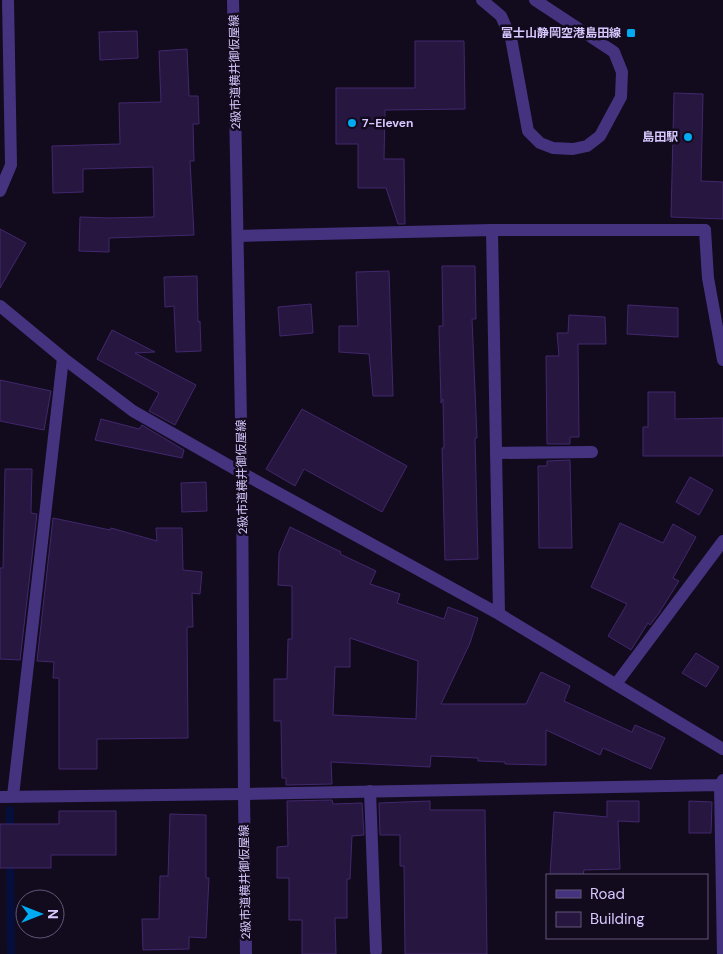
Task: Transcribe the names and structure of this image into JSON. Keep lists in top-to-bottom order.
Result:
{
  "streets": {
    "street": ["2級市道横井御仮屋線"]
  },
  "places": {
    "transit": ["富士山静岡空港島田線"],
    "other": ["7-Eleven", "島田駅"]
  },
  "legend": ["Road", "Building"],
  "north": "right"
}
